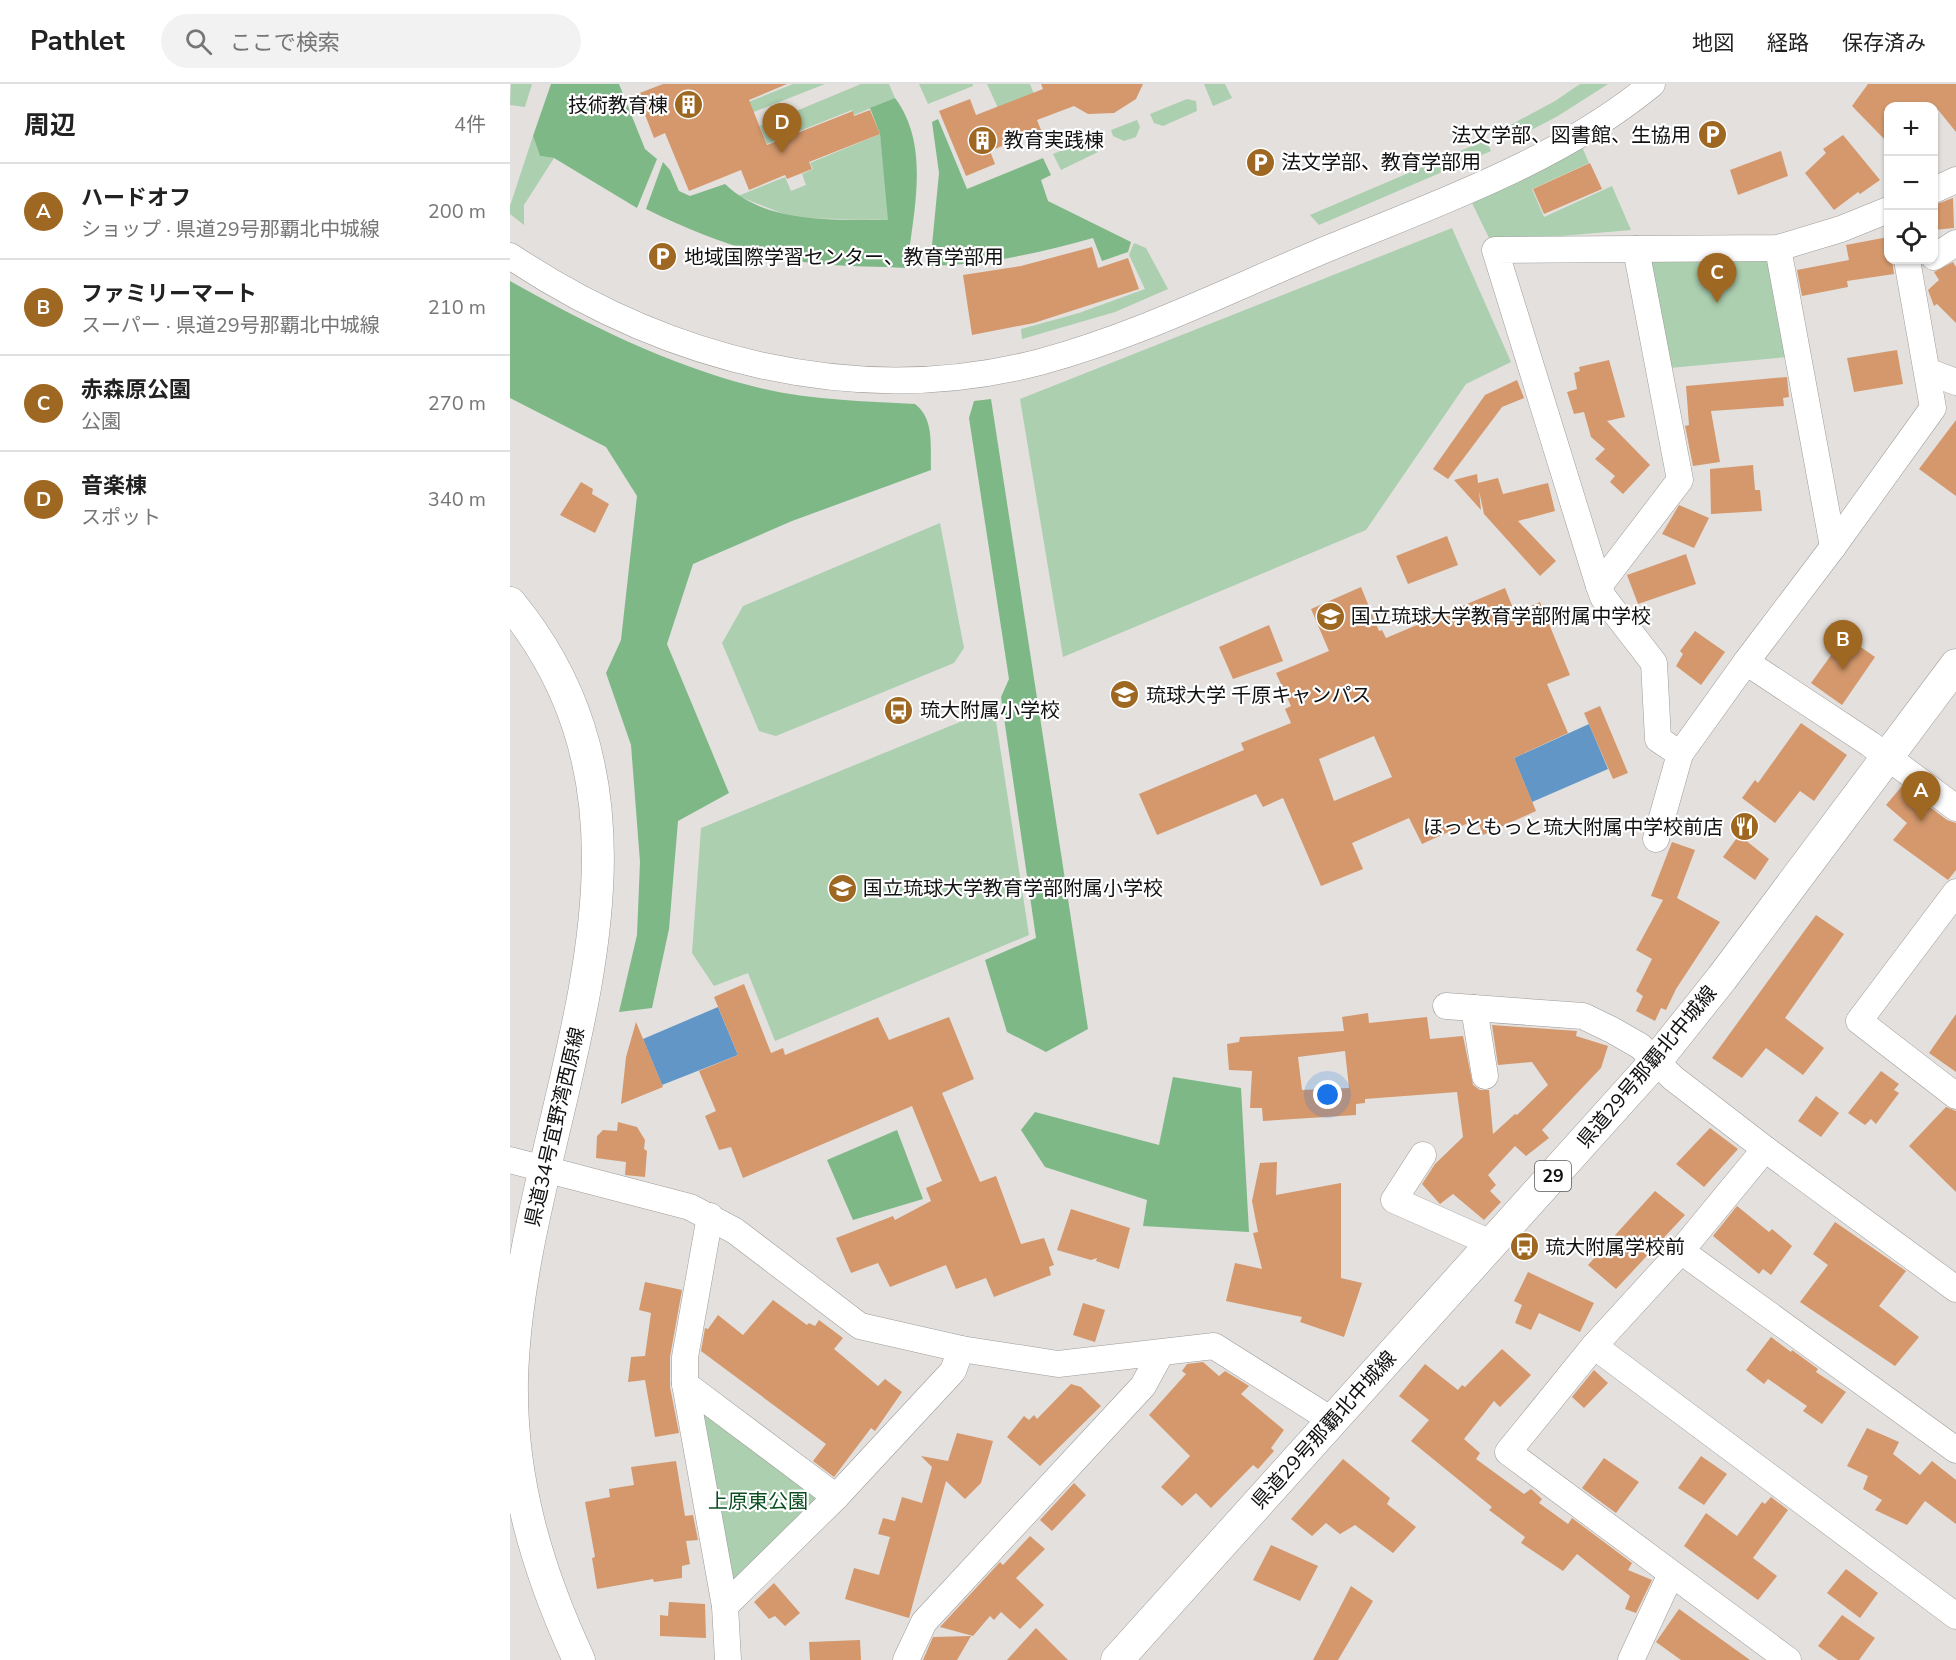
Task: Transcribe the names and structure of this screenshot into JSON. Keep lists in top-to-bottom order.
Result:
{
  "streets": {
    "main road": ["県道29号那覇北中城線", "県道34号宜野湾西原線", "29"]
  },
  "parks": ["上原東公園"],
  "places": {
    "building": ["技術教育棟", "教育実践棟"],
    "parking": ["法文学部、図書館、生協用", "法文学部、教育学部用", "地域国際学習センター、教育学部用"],
    "school or university": ["国立琉球大学教育学部附属中学校", "琉球大学 千原キャンパス", "国立琉球大学教育学部附属小学校"],
    "bus stop": ["琉大附属小学校", "琉大附属学校前"],
    "restaurant": ["ほっともっと琉大附属中学校前店"]
  },
  "page": {
    "header": "Pathlet",
    "search": "ここで検索",
    "nav": ["地図", "経路", "保存済み"],
    "heading": ["周辺", "4件"],
    "map_buttons": ["+", "−"],
    "pins": [
      "D",
      "C",
      "B",
      "A"
    ],
    "list": [
      {
        "mark": "A",
        "name": "ハードオフ",
        "note": "ショップ · 県道29号那覇北中城線",
        "value": "200 m"
      },
      {
        "mark": "B",
        "name": "ファミリーマート",
        "note": "スーパー · 県道29号那覇北中城線",
        "value": "210 m"
      },
      {
        "mark": "C",
        "name": "赤森原公園",
        "note": "公園",
        "value": "270 m"
      },
      {
        "mark": "D",
        "name": "音楽棟",
        "note": "スポット",
        "value": "340 m"
      }
    ]
  }
}
